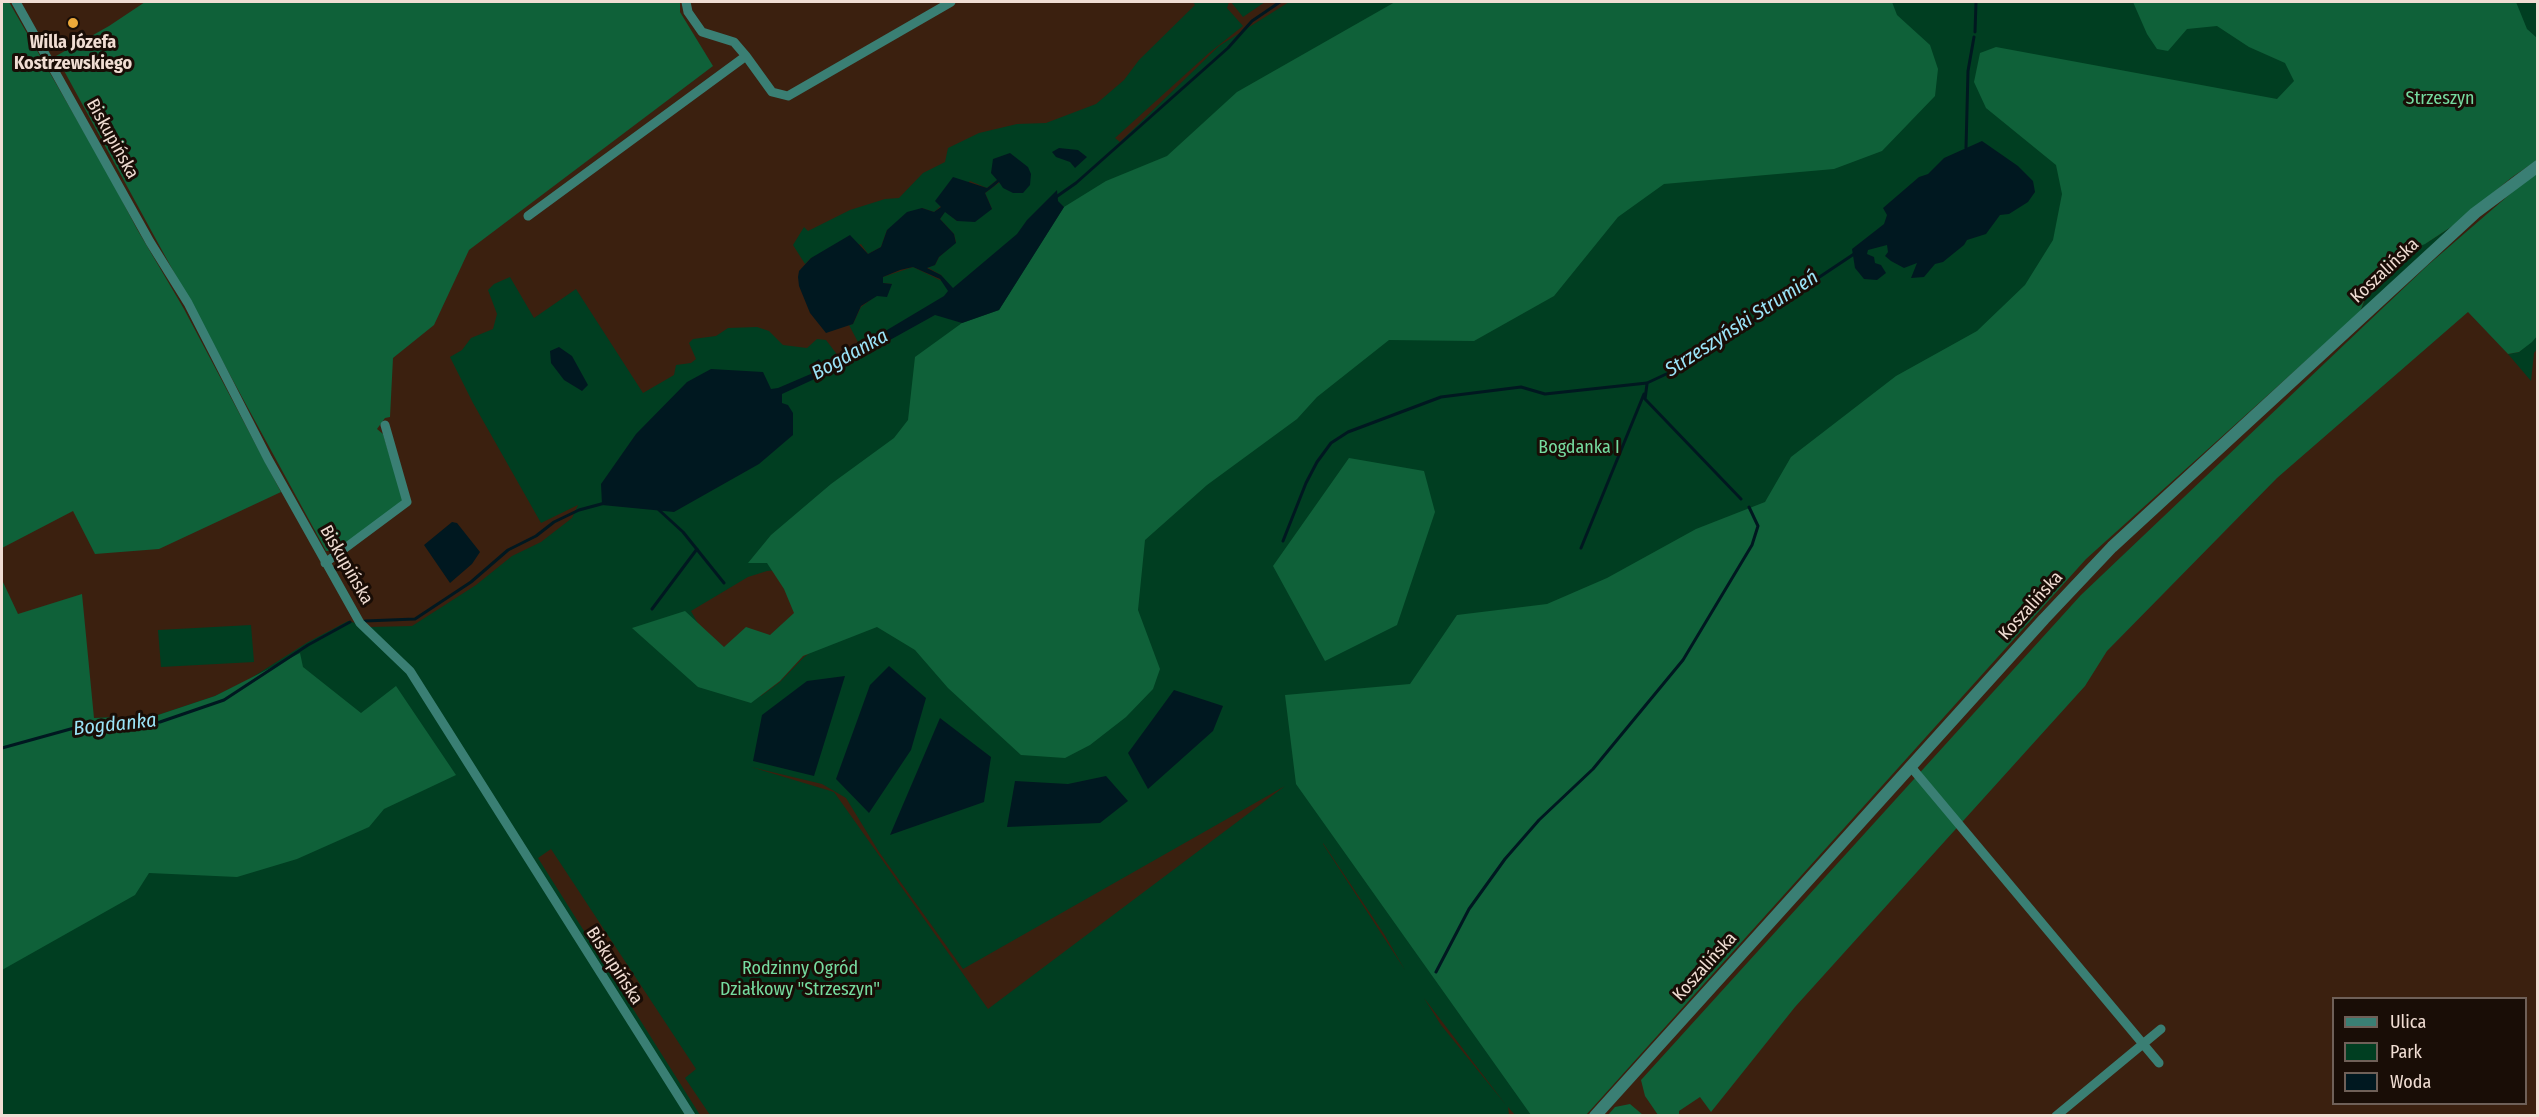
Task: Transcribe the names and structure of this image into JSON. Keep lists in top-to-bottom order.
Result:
{
  "streets": {
    "street": ["Biskupińska", "Koszalińska"]
  },
  "water": ["Strzeszyński Strumień", "Bogdanka"],
  "parks": ["Strzeszyn", "Bogdanka I", "Rodzinny Ogród Działkowy \"Strzeszyn\""],
  "places": ["Willa Józefa Kostrzewskiego"],
  "legend": ["Ulica", "Park", "Woda"]
}
